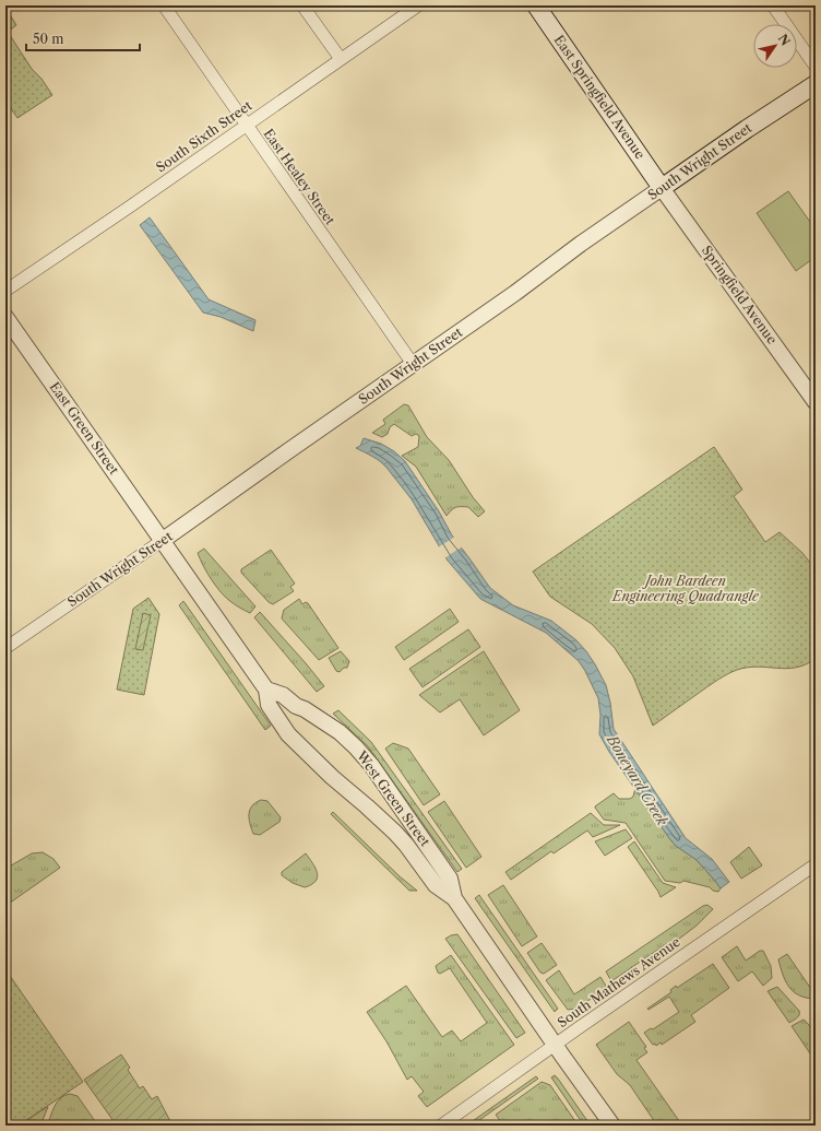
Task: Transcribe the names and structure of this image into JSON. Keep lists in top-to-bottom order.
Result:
{
  "streets": {
    "main road": ["East Springfield Avenue", "South Wright Street"],
    "street": [
      "South Sixth Street",
      "East Healey Street",
      "Springfield Avenue",
      "East Green Street",
      "West Green Street",
      "South Mathews Avenue"
    ]
  },
  "crossings": [
    ["East Springfield Avenue", "South Wright Street"],
    ["East Springfield Avenue", "Springfield Avenue"],
    ["South Sixth Street", "East Healey Street"],
    ["South Wright Street", "East Healey Street"],
    ["South Wright Street", "Springfield Avenue"],
    ["South Wright Street", "East Green Street"],
    ["South Wright Street", "West Green Street"],
    ["East Green Street", "West Green Street"],
    ["West Green Street", "South Mathews Avenue"]
  ],
  "water": ["Boneyard Creek"],
  "parks": ["John Bardeen Engineering Quadrangle"],
  "scale_bar": "50 m",
  "north": "top right"
}
